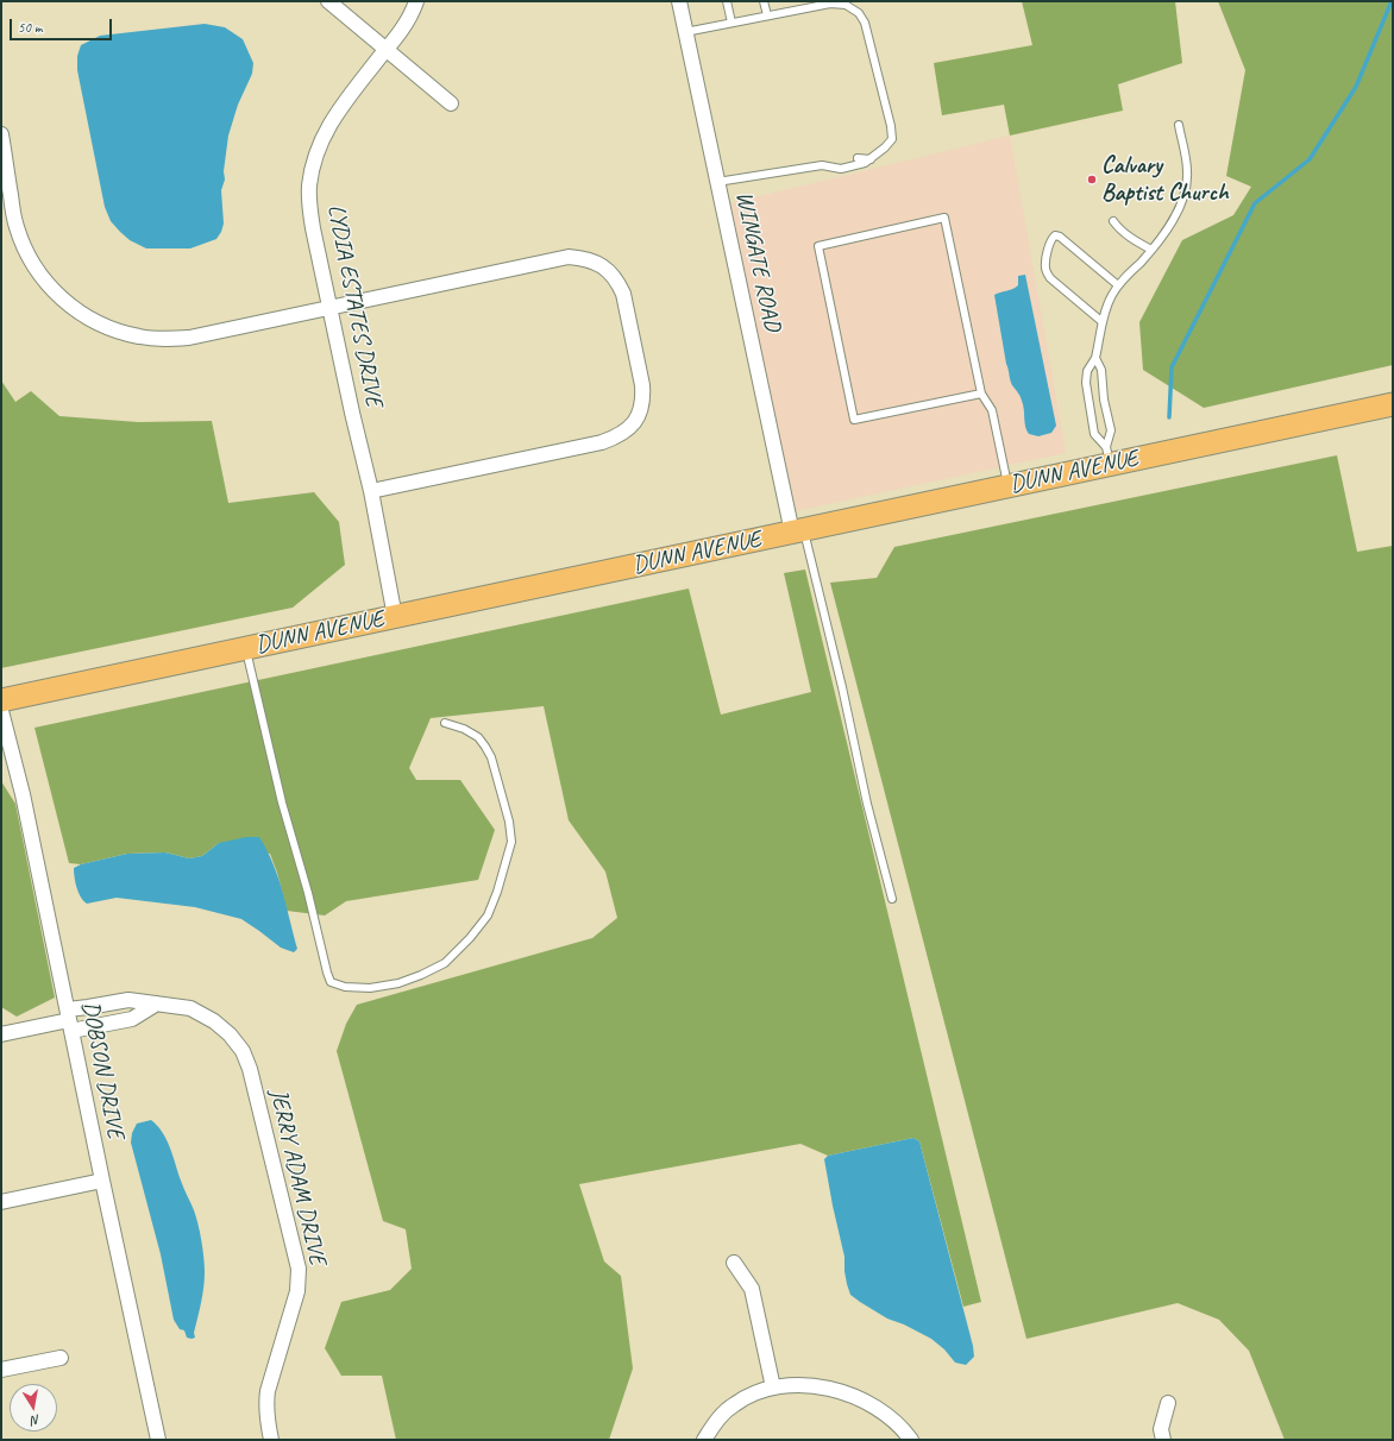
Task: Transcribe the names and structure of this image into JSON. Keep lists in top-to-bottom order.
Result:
{
  "streets": {
    "main road": ["DUNN AVENUE"],
    "street": [
      "WINGATE ROAD",
      "LYDIA ESTATES DRIVE",
      "DOBSON DRIVE",
      "JERRY ADAM DRIVE"
    ]
  },
  "crossings": [
    ["WINGATE ROAD", "DUNN AVENUE"],
    ["LYDIA ESTATES DRIVE", "DUNN AVENUE"],
    ["DOBSON DRIVE", "JERRY ADAM DRIVE"]
  ],
  "places": ["Calvary Baptist Church"],
  "scale_bar": "50 m",
  "north": "bottom"
}
